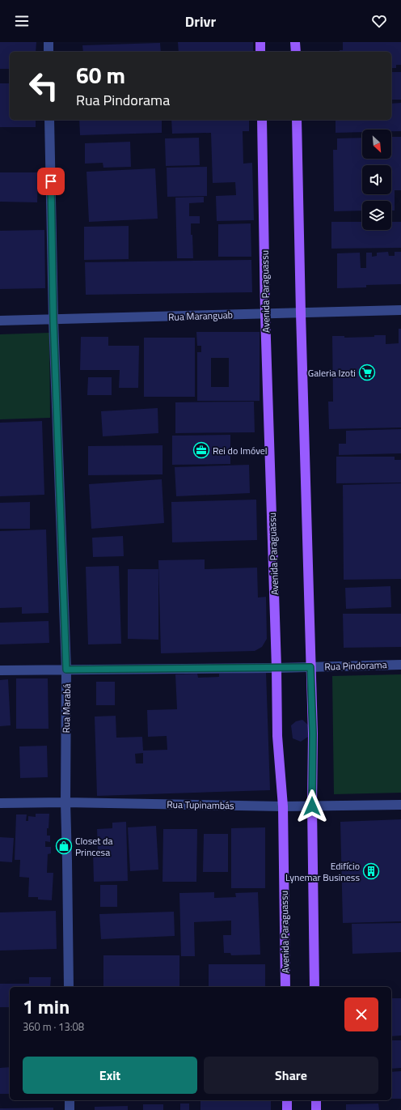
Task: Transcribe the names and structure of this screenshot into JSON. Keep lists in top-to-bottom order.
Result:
{
  "streets": {
    "main road": ["Avenida Paraguassu"],
    "street": [
      "Rua Maranguab",
      "Rua Pindorama",
      "Rua Marabá",
      "Rua Tupinambás"
    ]
  },
  "crossings": [
    ["Avenida Paraguassu", "Rua Maranguab"],
    ["Avenida Paraguassu", "Rua Pindorama"],
    ["Avenida Paraguassu", "Rua Tupinambás"],
    ["Rua Maranguab", "Rua Marabá"],
    ["Rua Pindorama", "Rua Marabá"],
    ["Rua Marabá", "Rua Tupinambás"]
  ],
  "places": {
    "supermarket": ["Galeria Izoti"],
    "office": ["Rei do Imóvel"],
    "shop": ["Closet da Princesa"],
    "building": ["Edifício Lynemar Business"]
  },
  "north": "bottom right",
  "page": {
    "header": "Drivr",
    "turn": ["60 m", "Rua Pindorama"],
    "heading": ["1 min", "360 m · 13:08"],
    "buttons": ["Exit", "Share"]
  }
}
